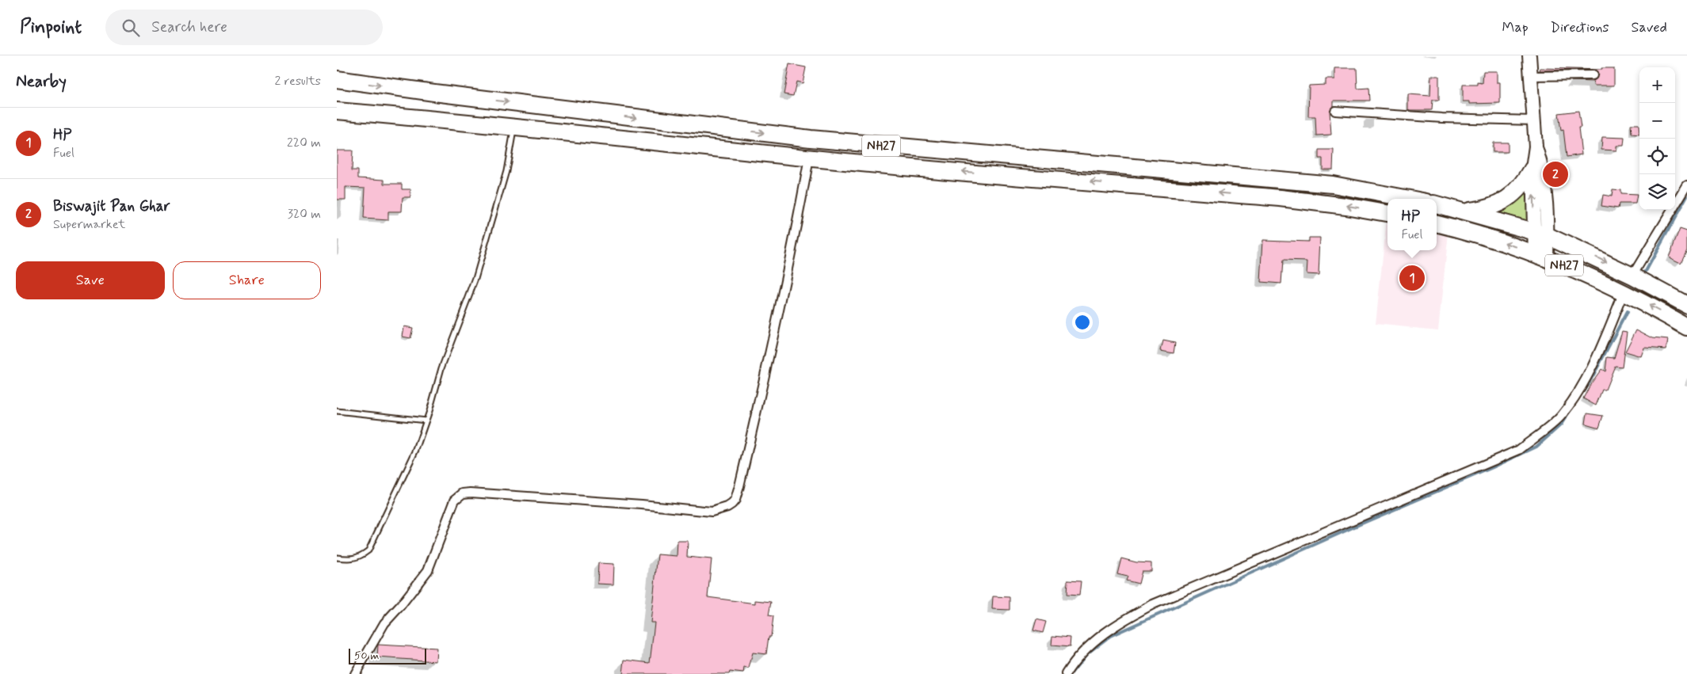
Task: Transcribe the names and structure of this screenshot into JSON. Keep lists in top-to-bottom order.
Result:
{
  "streets": {
    "highway": ["NH27"]
  },
  "scale_bar": "50 m",
  "page": {
    "header": "Pinpoint",
    "search": "Search here",
    "nav": ["Map", "Directions", "Saved"],
    "heading": ["Nearby", "2 results"],
    "map_buttons": ["+", "−"],
    "list": [
      {
        "mark": "1",
        "name": "HP",
        "note": "Fuel",
        "value": "220 m"
      },
      {
        "mark": "2",
        "name": "Biswajit Pan Ghar",
        "note": "Supermarket",
        "value": "320 m"
      }
    ],
    "pins": ["2", "1"],
    "popup": ["HP", "Fuel"],
    "buttons": ["Save", "Share"],
    "scale": "50 m"
  }
}
